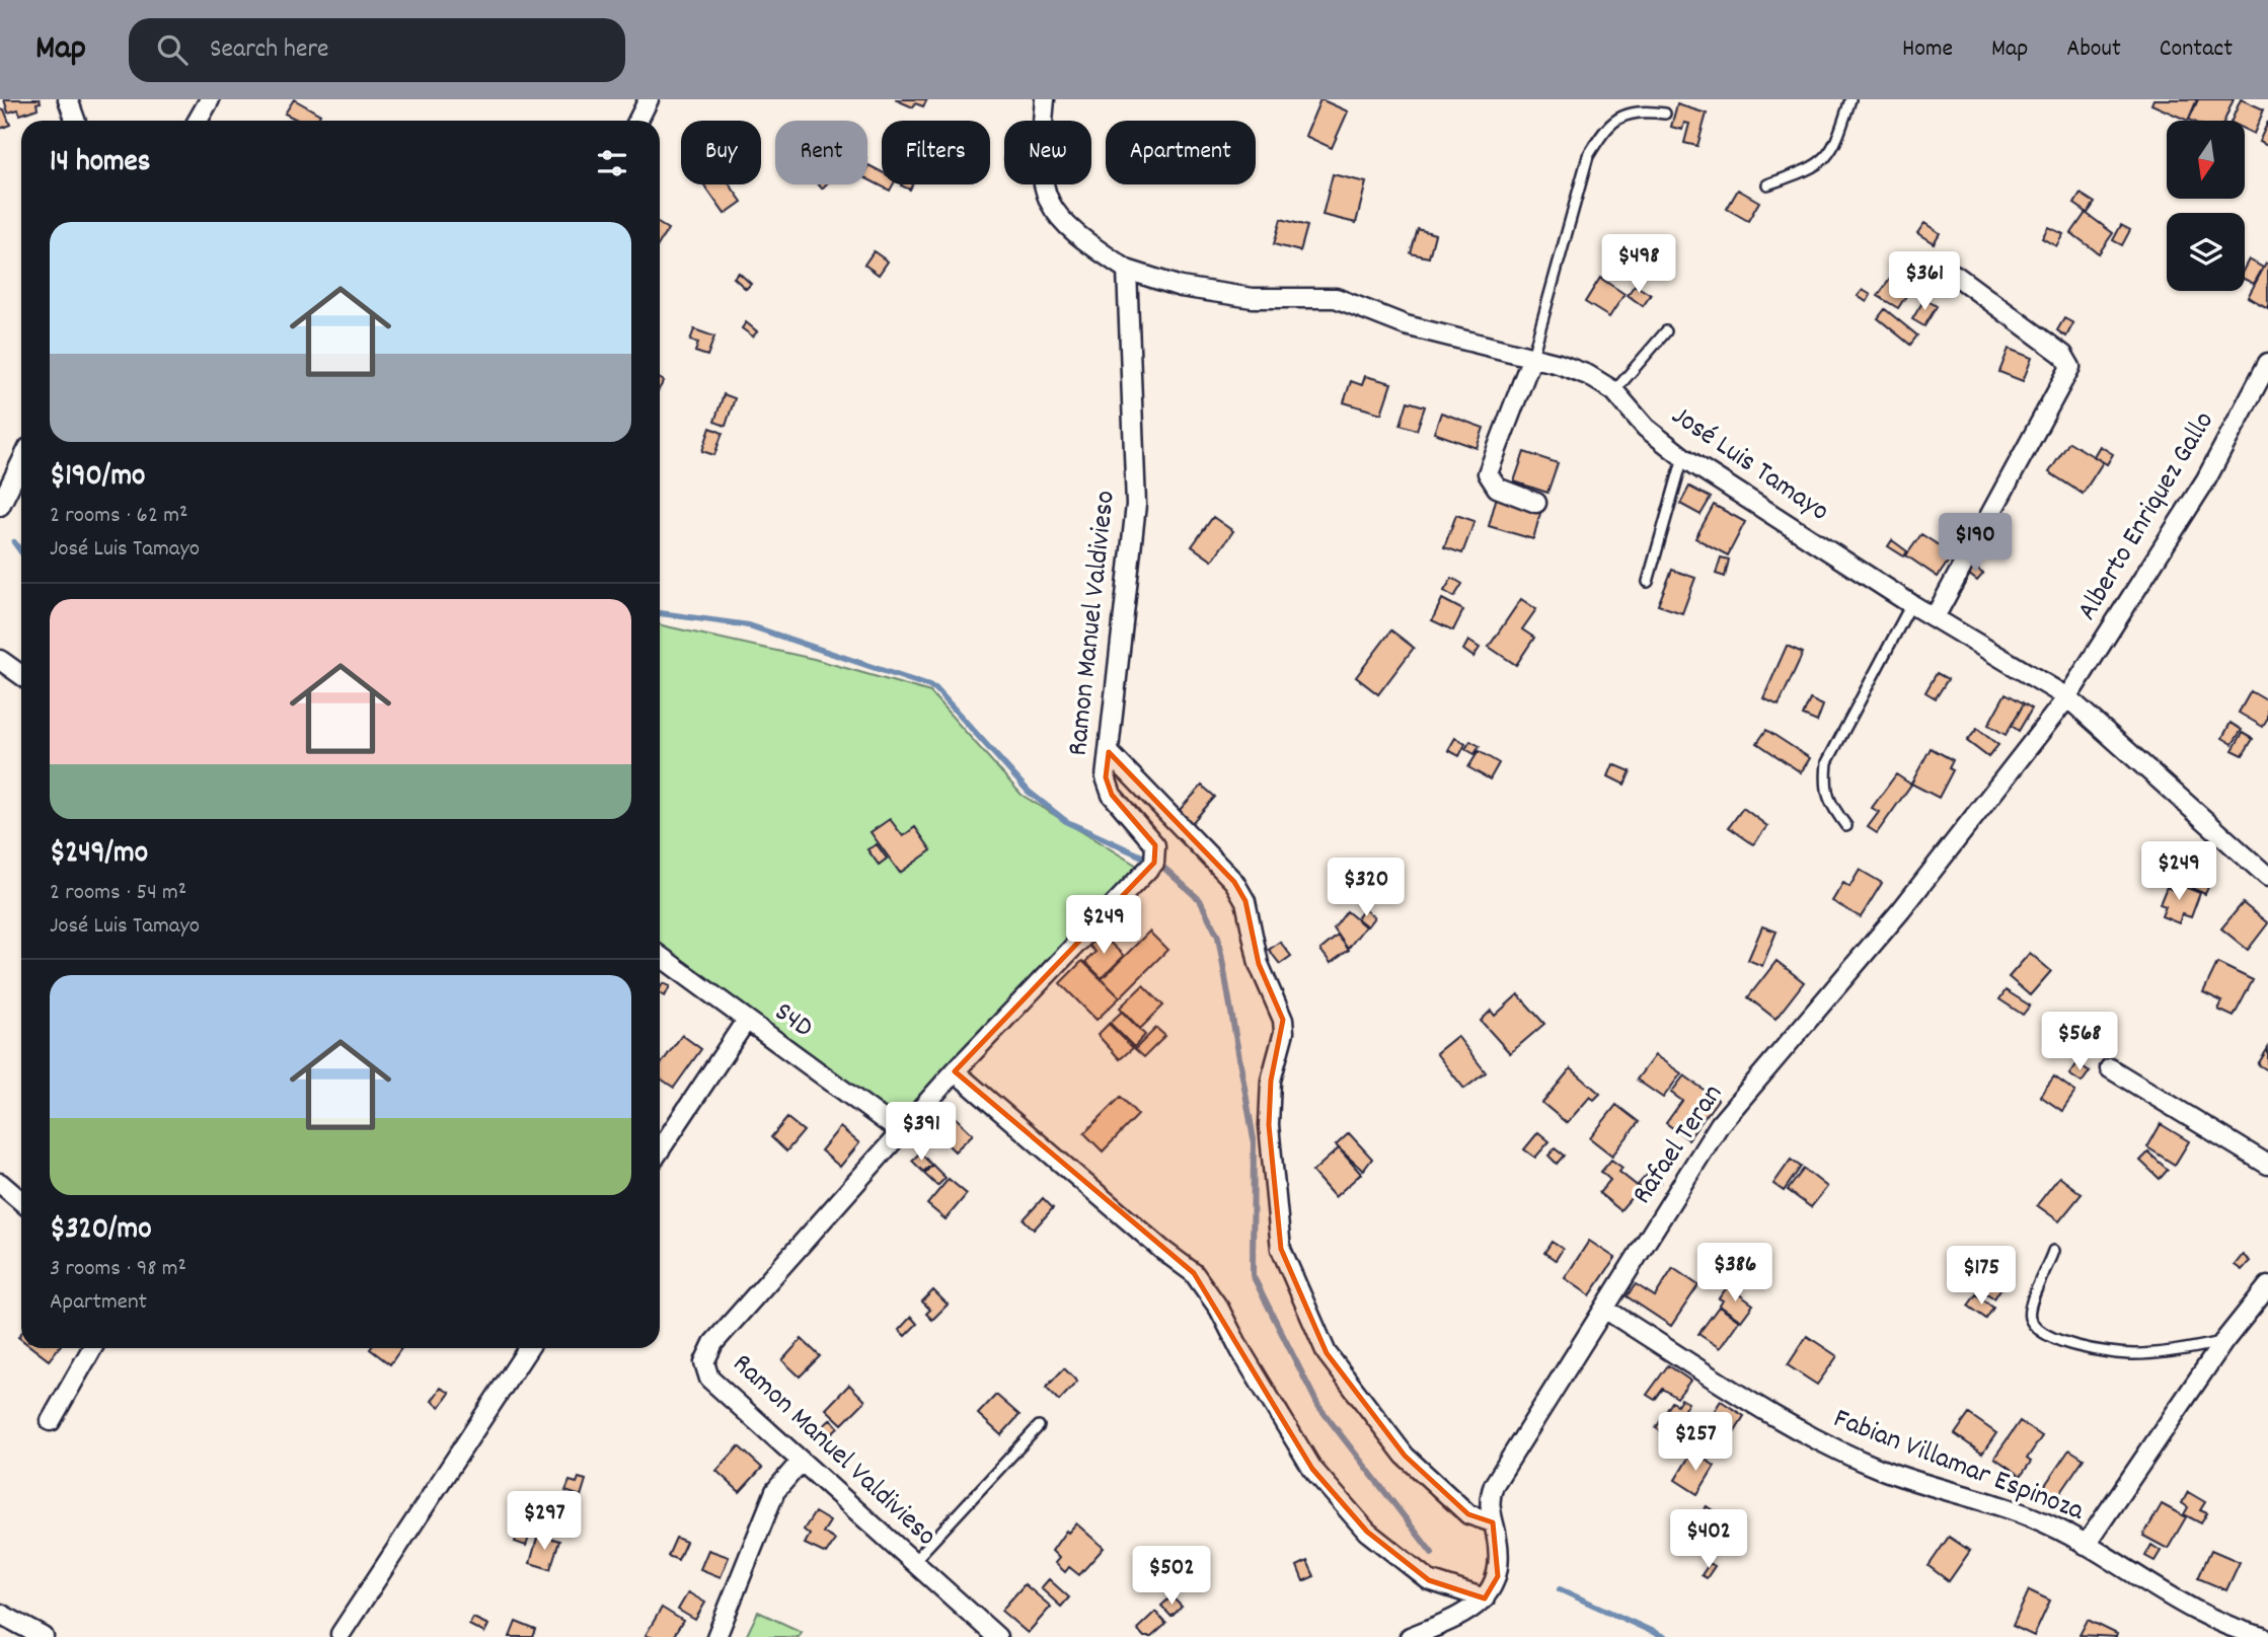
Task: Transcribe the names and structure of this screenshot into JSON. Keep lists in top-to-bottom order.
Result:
{
  "streets": {
    "street": [
      "José Luis Tamayo",
      "Alberto Enriquez Gallo",
      "Ramon Manuel Valdivieso",
      "S4D",
      "Rafael Teran",
      "Fabian Villamar Espinoza"
    ]
  },
  "crossings": [
    ["José Luis Tamayo", "Alberto Enriquez Gallo"],
    ["José Luis Tamayo", "Ramon Manuel Valdivieso"],
    ["José Luis Tamayo", "Rafael Teran"],
    ["Alberto Enriquez Gallo", "Rafael Teran"],
    ["Ramon Manuel Valdivieso", "S4D"],
    ["Rafael Teran", "Fabian Villamar Espinoza"]
  ],
  "north": "bottom",
  "page": {
    "header": "Map",
    "search": "Search here",
    "nav": [
      "Home",
      "Map",
      "About",
      "Contact"
    ],
    "chip": [
      "Buy",
      "Rent",
      "Filters",
      "New",
      "Apartment"
    ],
    "heading": "14 homes",
    "list": [
      {
        "name": "$190/mo",
        "note": "2 rooms · 62 m² · José Luis Tamayo"
      },
      {
        "name": "$249/mo",
        "note": "2 rooms · 54 m² · José Luis Tamayo"
      },
      {
        "name": "$320/mo",
        "note": "3 rooms · 98 m² · Apartment"
      }
    ],
    "price": [
      "$498",
      "$361",
      "$190",
      "$249",
      "$320",
      "$249",
      "$568",
      "$391",
      "$386",
      "$175",
      "$257",
      "$297",
      "$402",
      "$502"
    ]
  }
}
